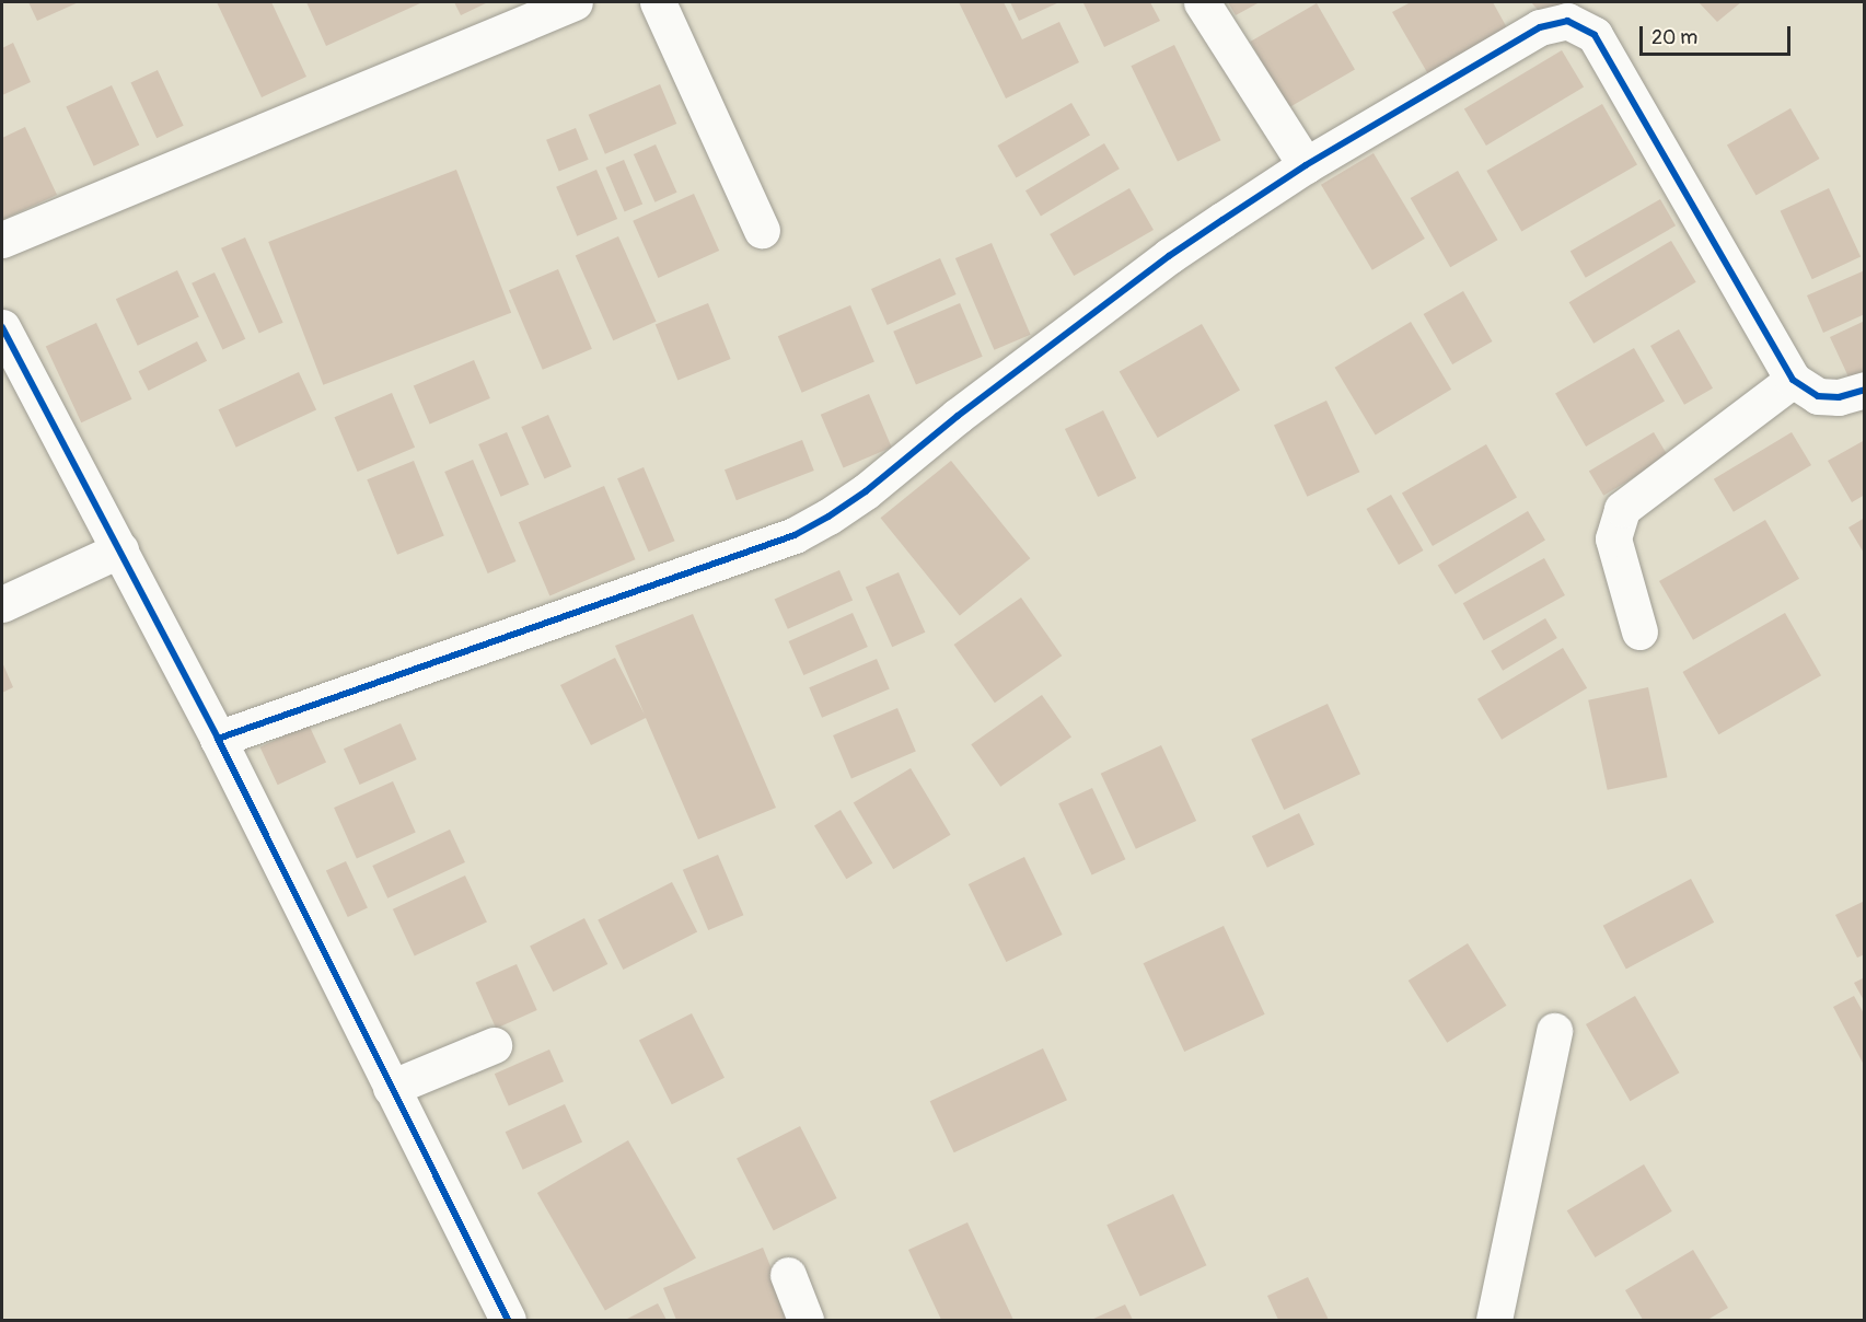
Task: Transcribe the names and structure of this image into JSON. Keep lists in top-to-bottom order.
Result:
{
  "scale_bar": "20 m"
}
